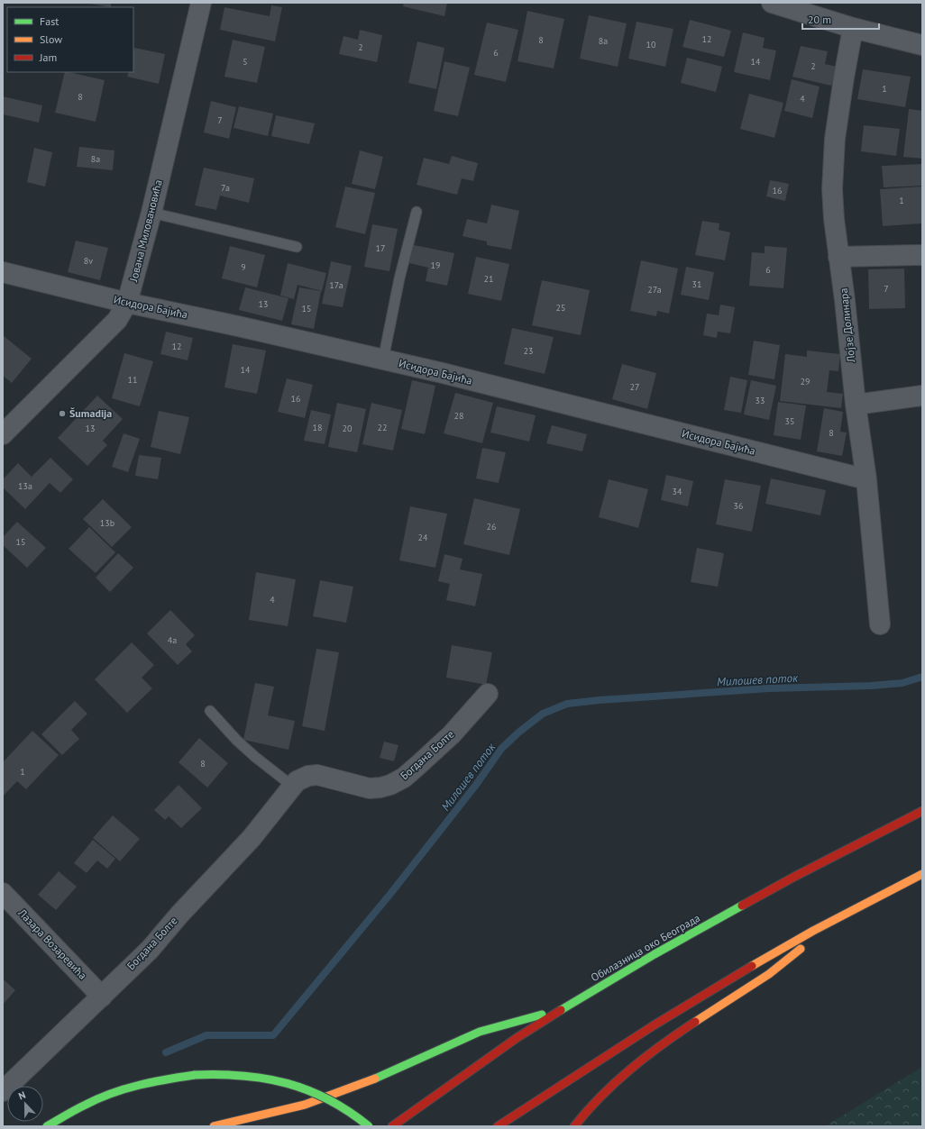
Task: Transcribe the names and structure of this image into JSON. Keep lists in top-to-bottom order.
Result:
{
  "streets": {
    "highway": ["Обилазница око Београда"],
    "street": [
      "Јована Миловановића",
      "Исидора Бајића",
      "Лојзе Долинара",
      "Богдана Болте",
      "Лазара Возаревића"
    ]
  },
  "crossings": [
    ["Јована Миловановића", "Исидора Бајића"],
    ["Исидора Бајића", "Лојзе Долинара"],
    ["Богдана Болте", "Лазара Возаревића"]
  ],
  "water": ["Милошев поток"],
  "places": ["Šumadija"],
  "house_numbers": [
    "12",
    "8",
    "8a",
    "10",
    "2",
    "6",
    "5",
    "14",
    "2",
    "1",
    "8",
    "4",
    "7",
    "8a",
    "7a",
    "16",
    "1",
    "17",
    "8v",
    "19",
    "9",
    "6",
    "21",
    "31",
    "17a",
    "7",
    "27a",
    "13",
    "25",
    "15",
    "12",
    "23",
    "14",
    "11",
    "29",
    "27",
    "16",
    "33",
    "28",
    "35",
    "18",
    "22",
    "13",
    "20",
    "8",
    "13a",
    "34",
    "36",
    "13b",
    "26",
    "24",
    "15",
    "4",
    "4a",
    "8",
    "1"
  ],
  "legend": ["Fast", "Slow", "Jam"],
  "scale_bar": "20 m",
  "north": "top"
}
